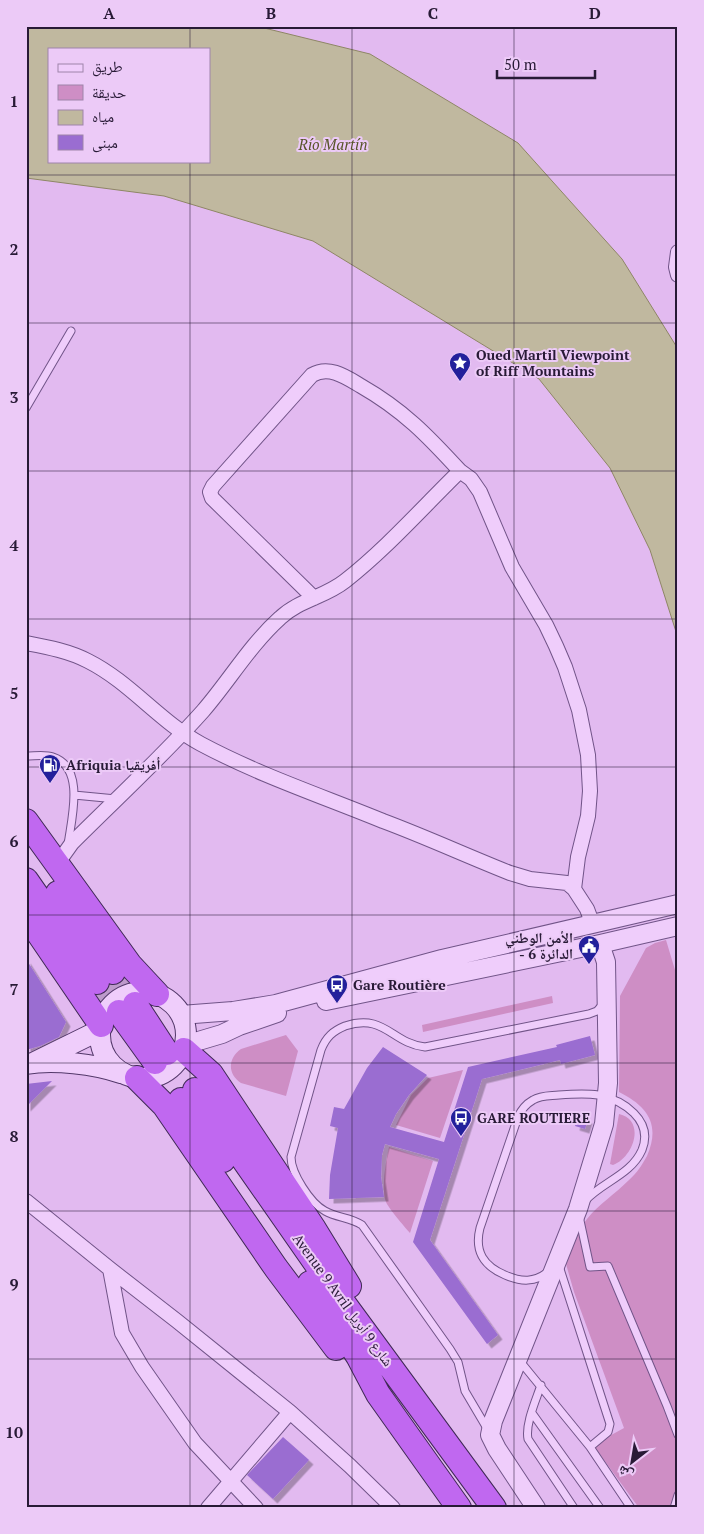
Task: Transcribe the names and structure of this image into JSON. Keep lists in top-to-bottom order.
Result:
{
  "streets": {
    "highway": ["Avenue 9 Avril شارع 9 أبريل"]
  },
  "water": ["Río Martín"],
  "places": {
    "place": ["Oued Martil Viewpoint of Riff Mountains"],
    "fuel station": ["Afriquia أفريقيا"],
    "public building": ["الأمن الوطني - الدائرة 6"],
    "bus stop": ["Gare Routière", "GARE ROUTIERE"]
  },
  "legend": [
    "طريق",
    "حديقة",
    "مياه",
    "مبنى"
  ],
  "scale_bar": "50 m",
  "north": "bottom left",
  "grid": {
    "columns": [
      "A",
      "B",
      "C",
      "D"
    ],
    "rows": [
      "1",
      "2",
      "3",
      "4",
      "5",
      "6",
      "7",
      "8",
      "9",
      "10"
    ]
  }
}
